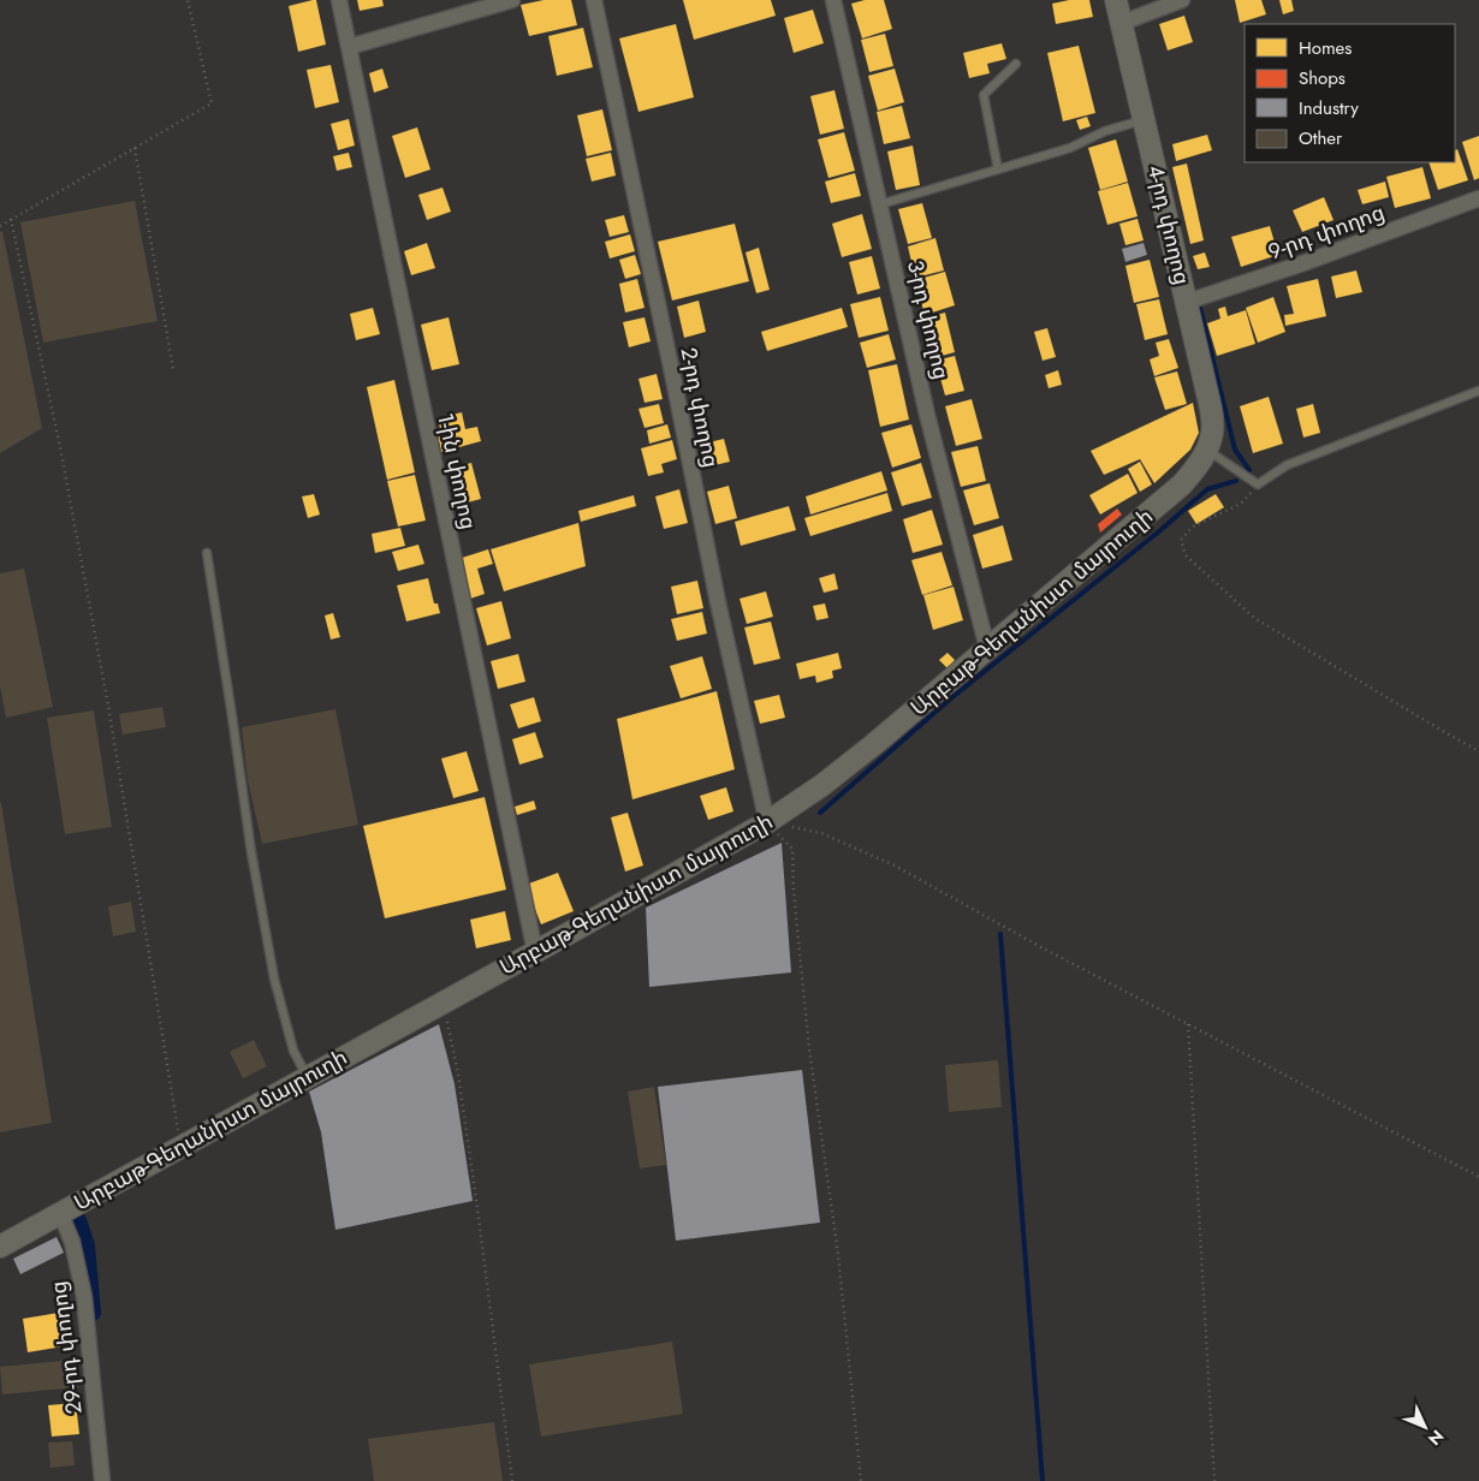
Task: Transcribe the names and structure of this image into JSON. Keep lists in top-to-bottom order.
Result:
{
  "streets": {
    "main road": ["4-րդ փողոց", "Արբաթ-Գեղանիստ մայրուղի"],
    "street": [
      "9-րդ փողոց",
      "3-րդ փողոց",
      "2-րդ փողոց",
      "1-ին փողոց",
      "29-րդ փողոց"
    ]
  },
  "crossings": [
    ["4-րդ փողոց", "9-րդ փողոց"],
    ["4-րդ փողոց", "Արբաթ-Գեղանիստ մայրուղի"],
    ["3-րդ փողոց", "Արբաթ-Գեղանիստ մայրուղի"],
    ["2-րդ փողոց", "Արբաթ-Գեղանիստ մայրուղի"],
    ["1-ին փողոց", "Արբաթ-Գեղանիստ մայրուղի"],
    ["Արբաթ-Գեղանիստ մայրուղի", "29-րդ փողոց"]
  ],
  "legend": [
    "Homes",
    "Shops",
    "Industry",
    "Other"
  ],
  "north": "bottom right"
}
